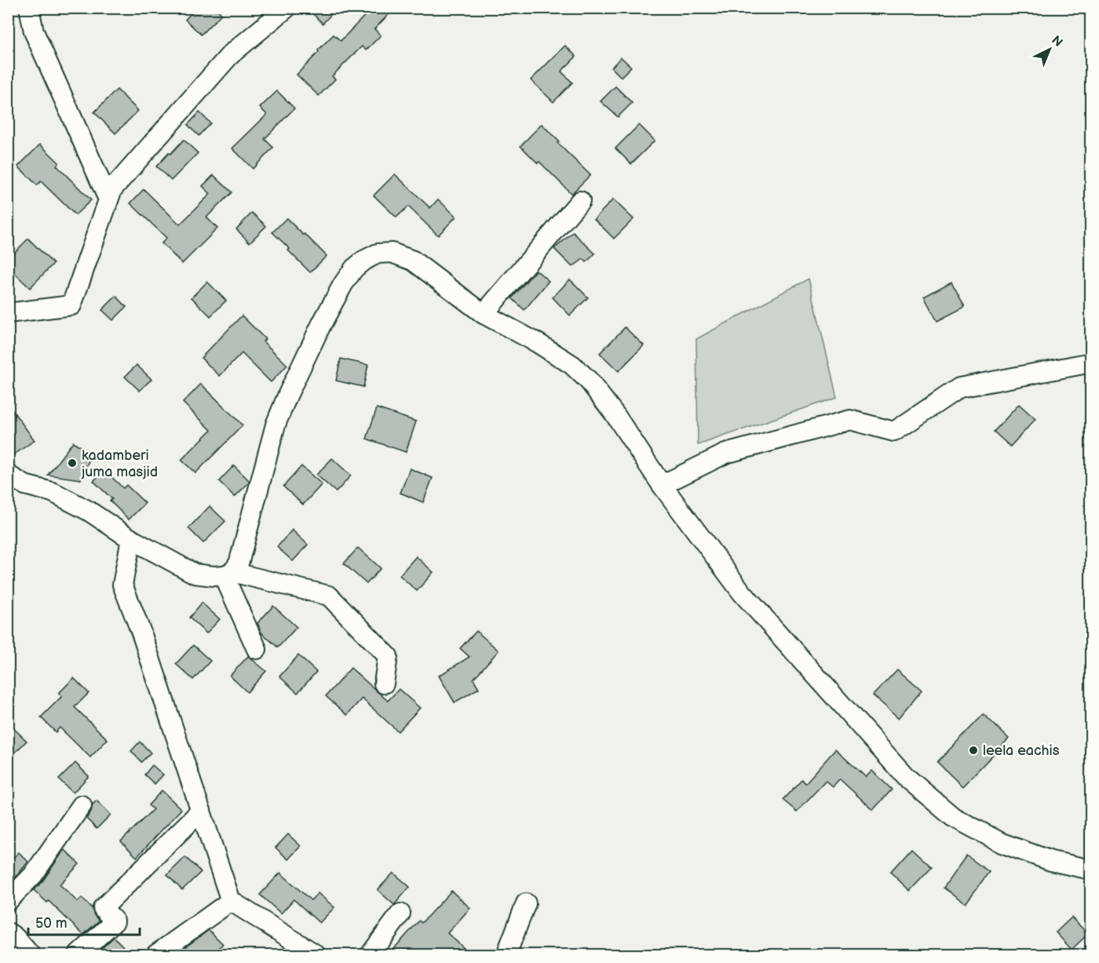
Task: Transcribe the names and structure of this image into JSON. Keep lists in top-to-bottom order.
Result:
{
  "places": ["kadamberi juma masjid", "leela eachis"],
  "scale_bar": "50 m",
  "north": "top right"
}
